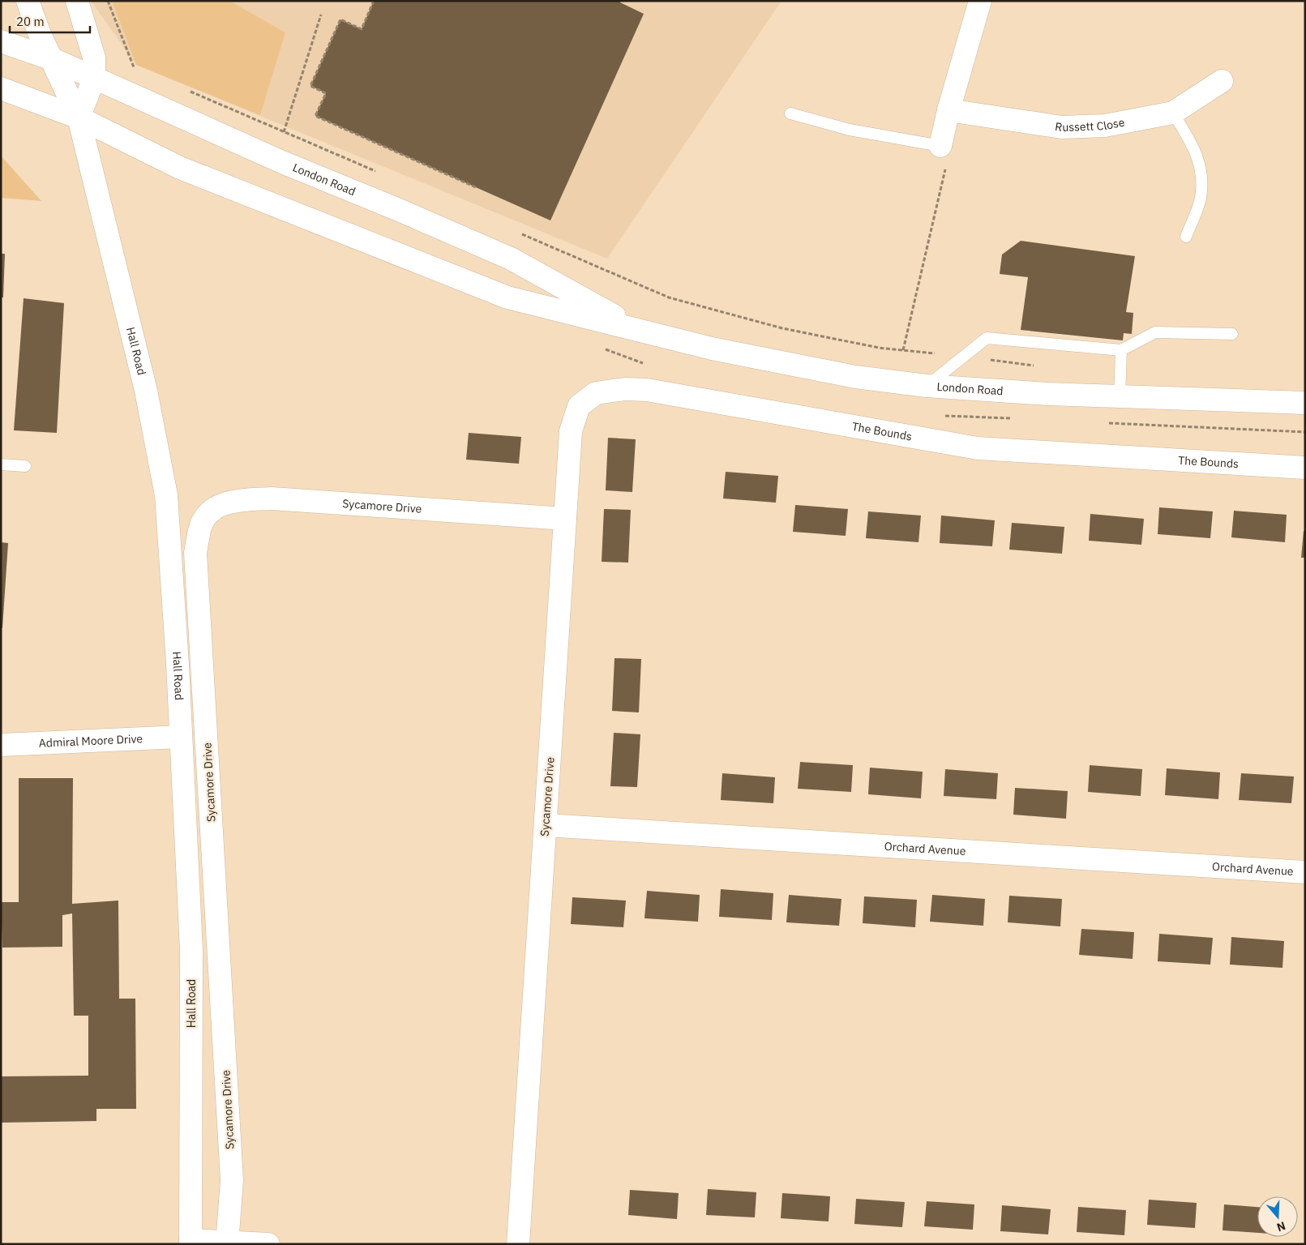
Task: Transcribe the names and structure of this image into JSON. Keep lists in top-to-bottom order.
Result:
{
  "streets": {
    "street": [
      "Russett Close",
      "London Road",
      "Hall Road",
      "The Bounds",
      "Sycamore Drive",
      "Admiral Moore Drive",
      "Orchard Avenue"
    ]
  },
  "crossings": [
    ["London Road", "Hall Road"],
    ["Hall Road", "Admiral Moore Drive"],
    ["The Bounds", "Sycamore Drive"],
    ["Sycamore Drive", "Orchard Avenue"]
  ],
  "scale_bar": "20 m",
  "north": "bottom"
}
